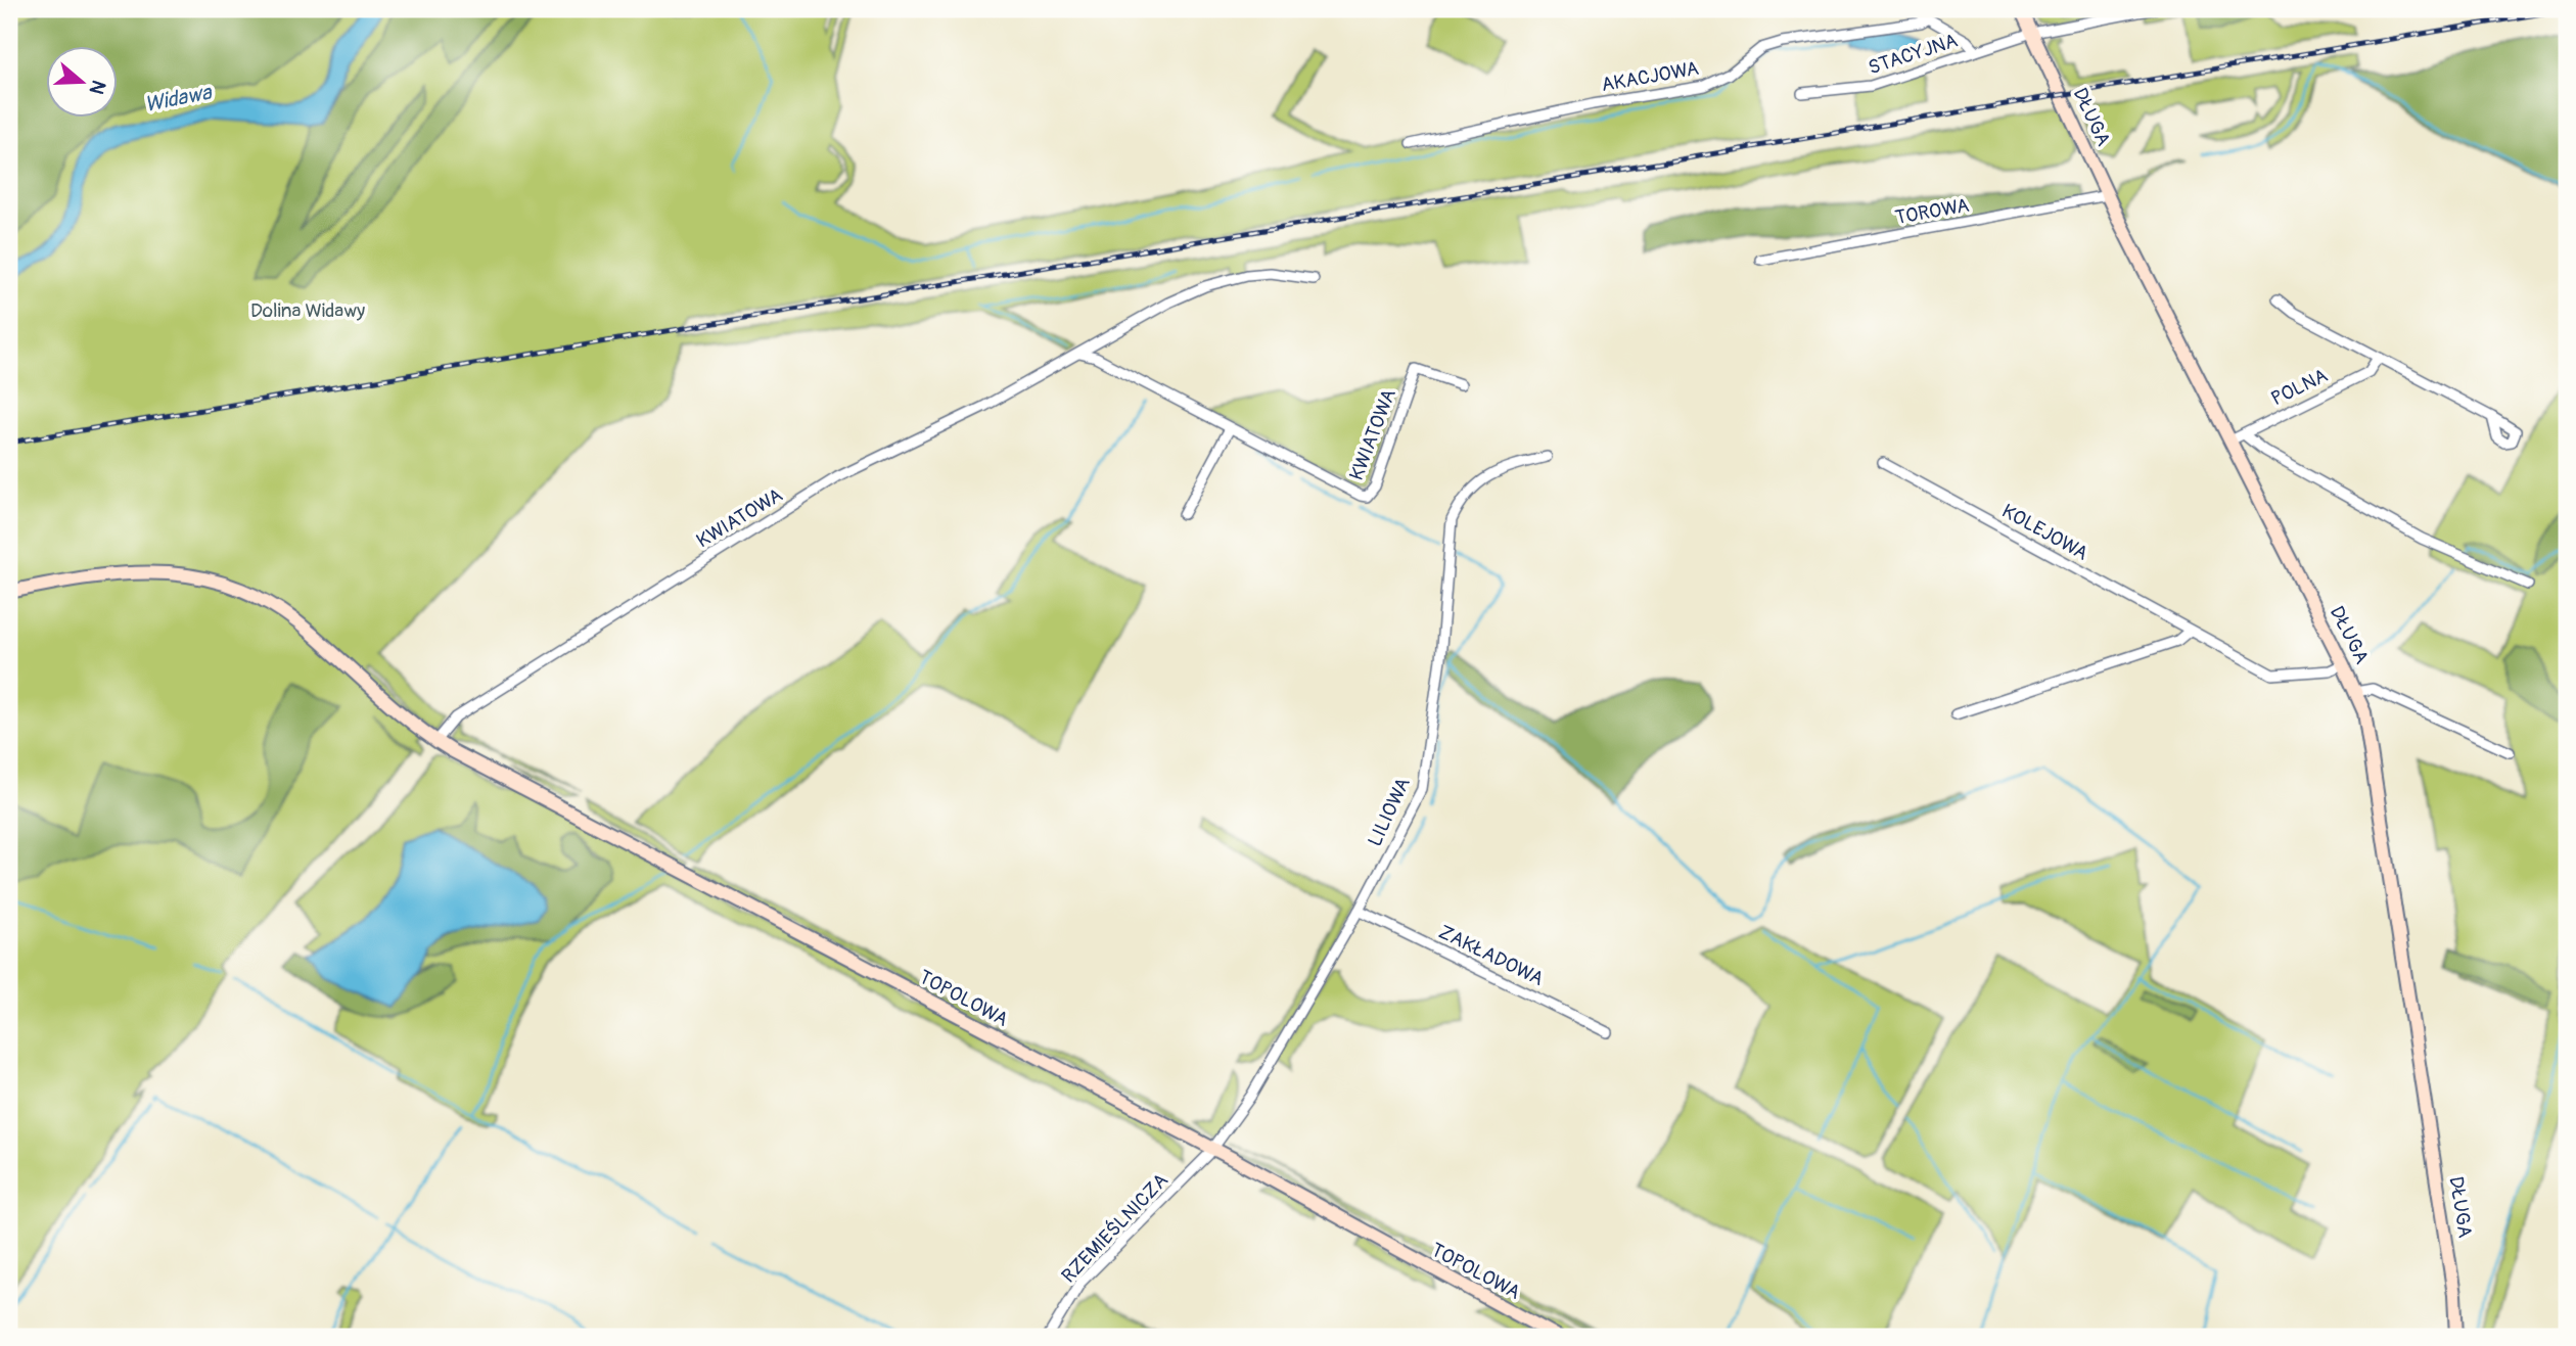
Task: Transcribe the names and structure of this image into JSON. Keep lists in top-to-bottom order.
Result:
{
  "streets": {
    "main road": ["DŁUGA", "TOPOLOWA"],
    "street": [
      "STACYJNA",
      "AKACJOWA",
      "TOROWA",
      "POLNA",
      "KWIATOWA",
      "KOLEJOWA",
      "LILIOWA",
      "ZAKŁADOWA",
      "RZEMIEŚLNICZA"
    ]
  },
  "crossings": [
    ["STACYJNA", "DŁUGA"],
    ["DŁUGA", "TOROWA"],
    ["DŁUGA", "POLNA"],
    ["DŁUGA", "KOLEJOWA"],
    ["KWIATOWA", "TOPOLOWA"],
    ["LILIOWA", "ZAKŁADOWA"],
    ["LILIOWA", "TOPOLOWA"],
    ["LILIOWA", "RZEMIEŚLNICZA"],
    ["TOPOLOWA", "RZEMIEŚLNICZA"]
  ],
  "water": ["Widawa"],
  "parks": ["Dolina Widawy"],
  "north": "right"
}
